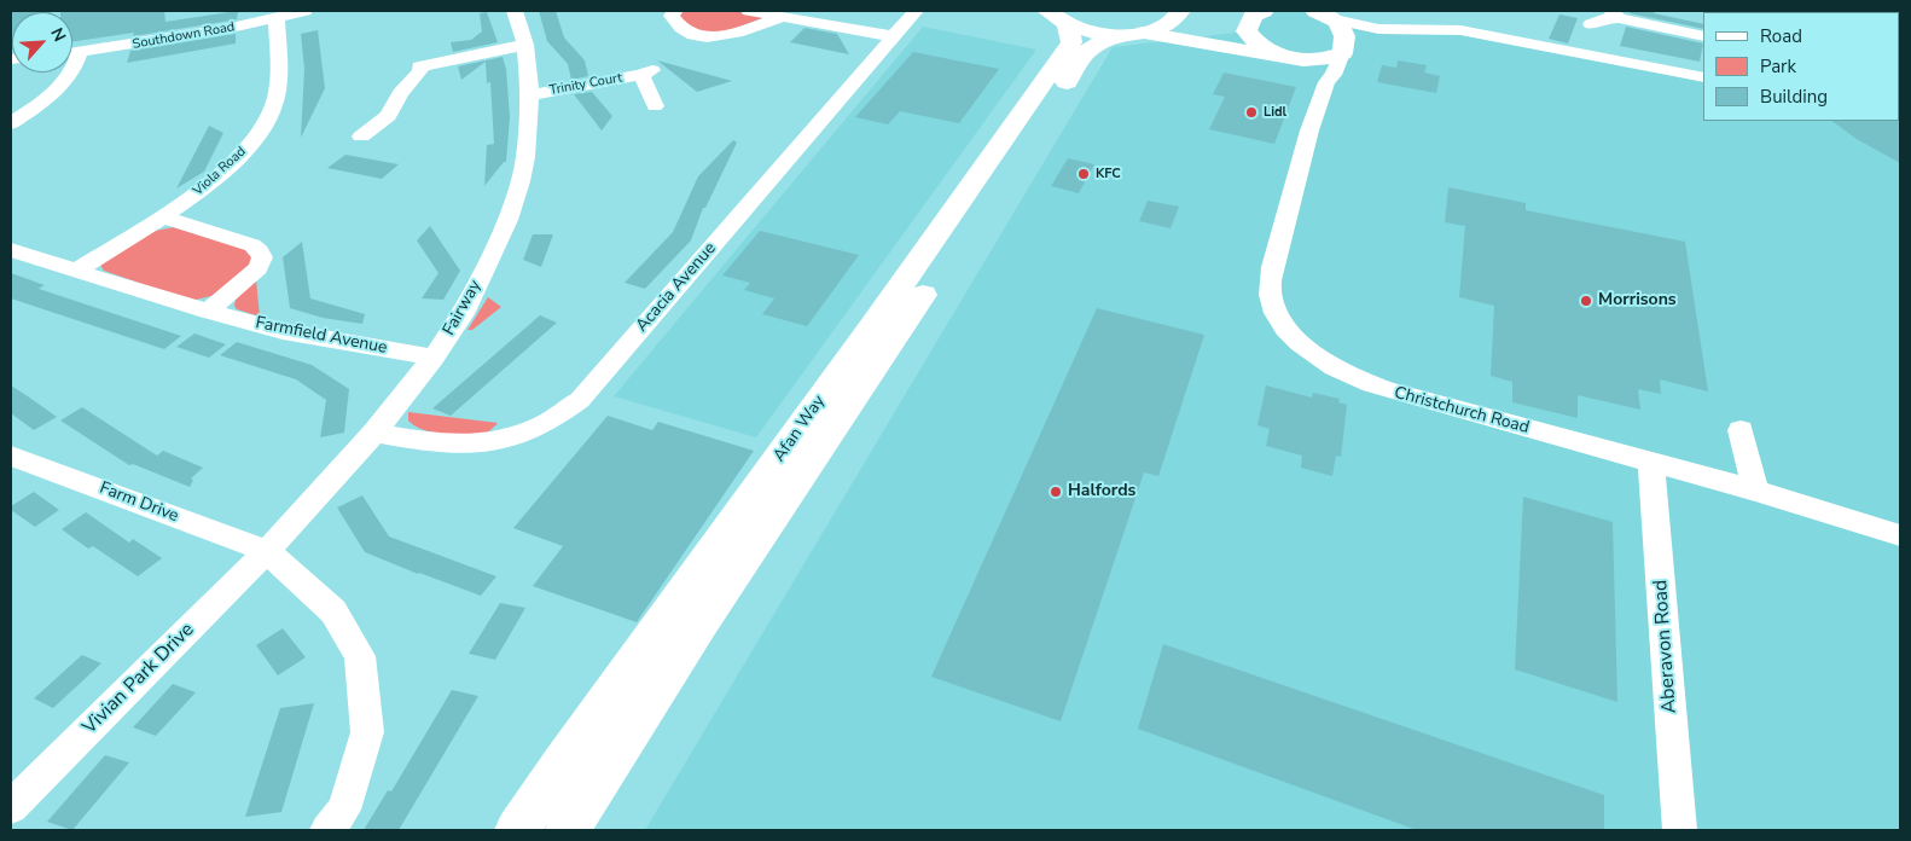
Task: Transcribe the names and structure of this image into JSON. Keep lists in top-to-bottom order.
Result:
{
  "streets": {
    "main road": ["Afan Way"],
    "street": [
      "Southdown Road",
      "Trinity Court",
      "Viola Road",
      "Acacia Avenue",
      "Fairway",
      "Farmfield Avenue",
      "Christchurch Road",
      "Farm Drive",
      "Aberavon Road",
      "Vivian Park Drive"
    ]
  },
  "crossings": [
    ["Southdown Road", "Viola Road"],
    ["Trinity Court", "Fairway"],
    ["Viola Road", "Farmfield Avenue"],
    ["Acacia Avenue", "Fairway"],
    ["Fairway", "Farmfield Avenue"],
    ["Fairway", "Farm Drive"],
    ["Fairway", "Vivian Park Drive"],
    ["Christchurch Road", "Aberavon Road"],
    ["Farm Drive", "Vivian Park Drive"]
  ],
  "places": [
    "Lidl",
    "KFC",
    "Morrisons",
    "Halfords"
  ],
  "legend": ["Road", "Park", "Building"],
  "north": "top right"
}
